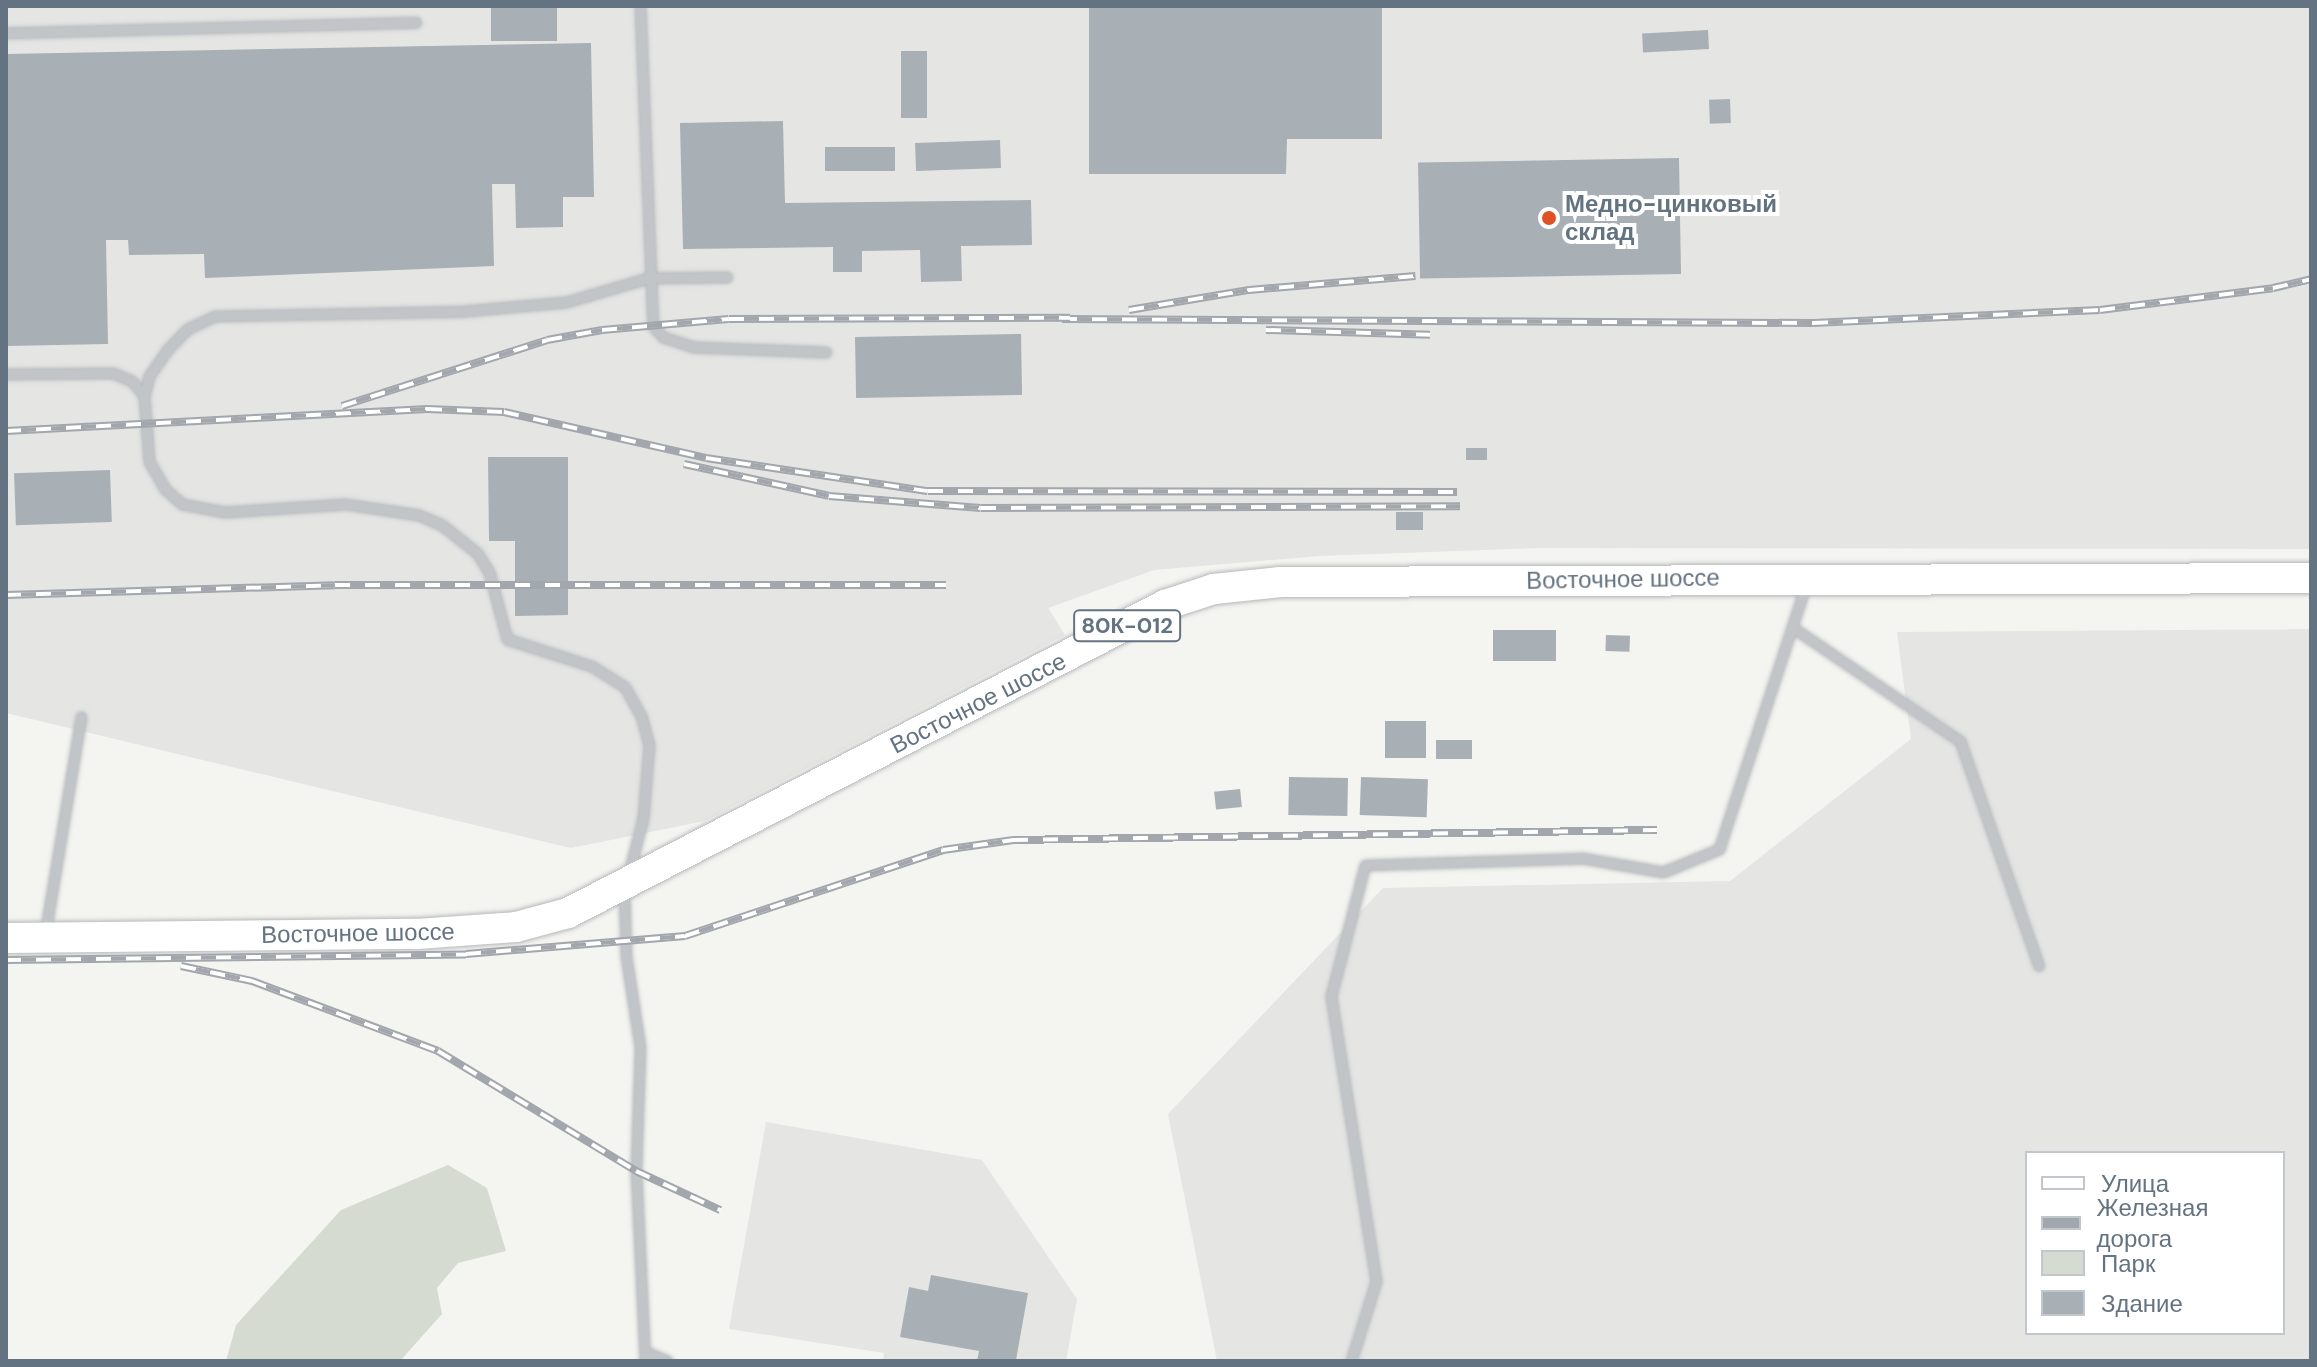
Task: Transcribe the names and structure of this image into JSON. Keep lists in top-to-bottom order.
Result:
{
  "streets": {
    "main road": ["Восточное шоссе", "80К-012"]
  },
  "places": ["Медно-цинковый склад"],
  "legend": [
    "Улица",
    "Железная дорога",
    "Парк",
    "Здание"
  ]
}
